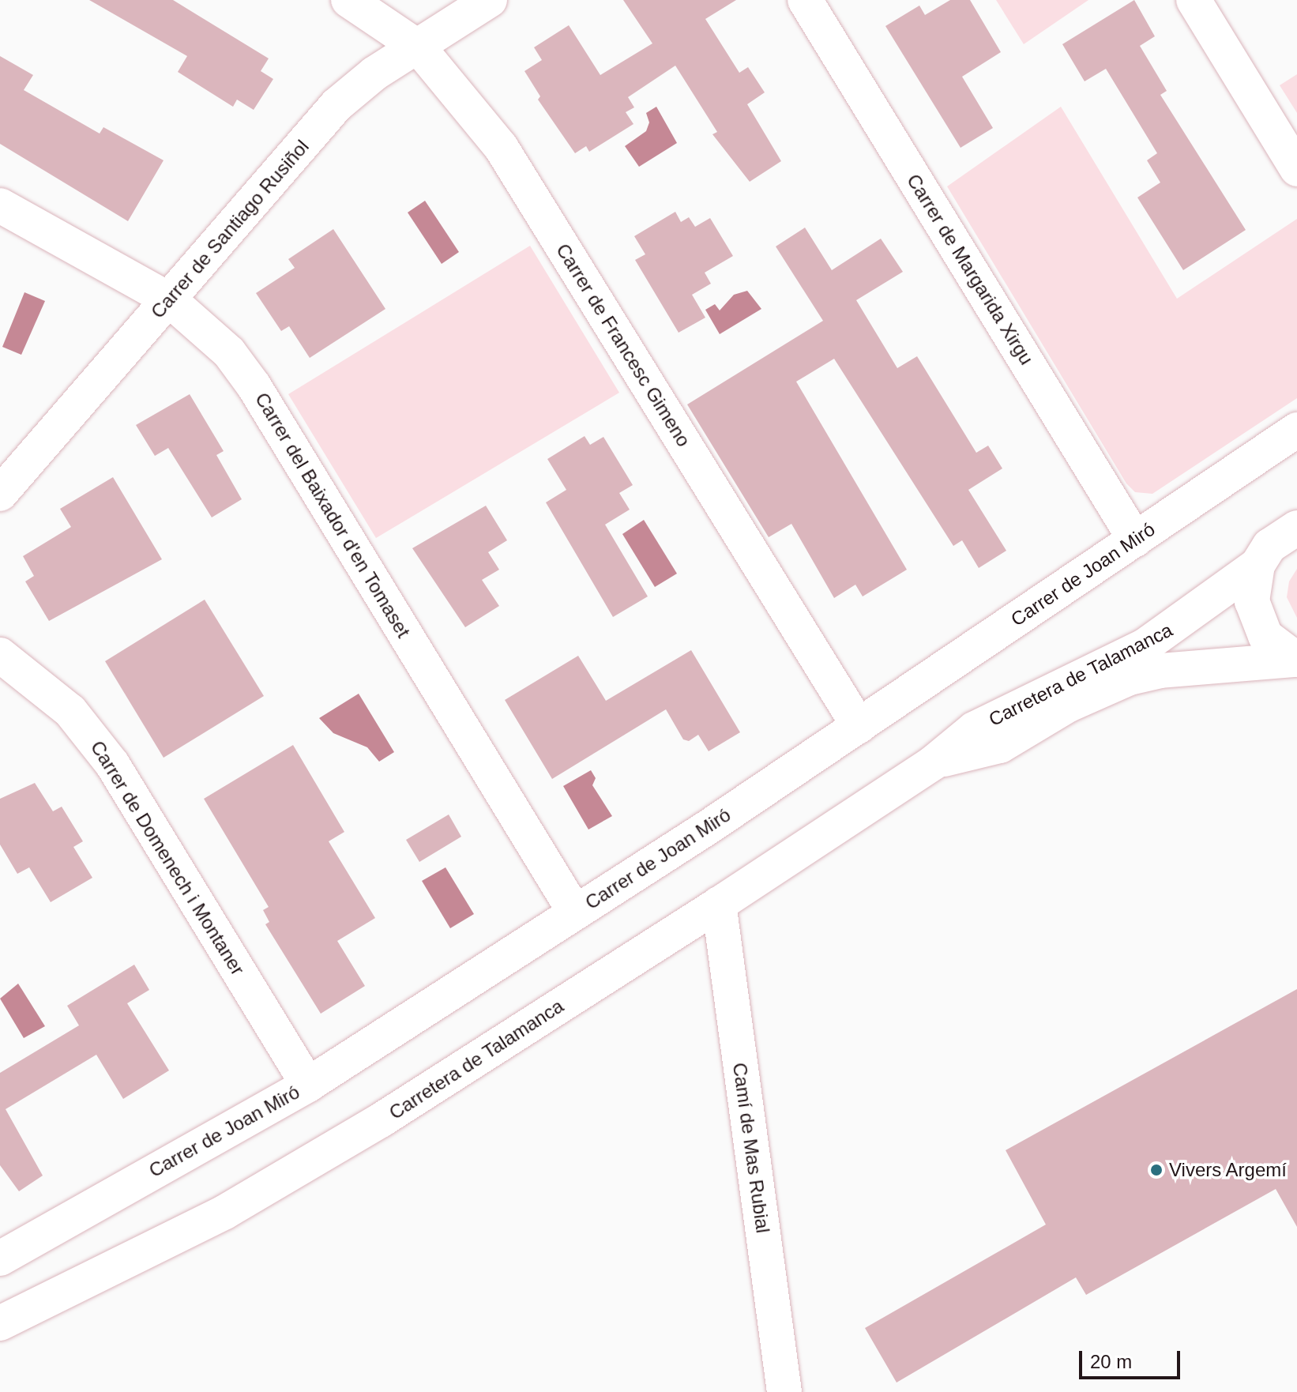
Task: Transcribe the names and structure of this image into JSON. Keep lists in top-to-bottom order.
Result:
{
  "streets": {
    "street": [
      "Carrer de Santiago Rusiñol",
      "Carrer de Margarida Xirgu",
      "Carrer de Francesc Gimeno",
      "Carrer del Baixador d'en Tomaset",
      "Carrer de Joan Miró",
      "Carretera de Talamanca",
      "Carrer de Domenech i Montaner",
      "Camí de Mas Rubial"
    ]
  },
  "crossings": [
    ["Carrer de Santiago Rusiñol", "Carrer de Francesc Gimeno"],
    ["Carrer de Santiago Rusiñol", "Carrer del Baixador d'en Tomaset"],
    ["Carrer de Margarida Xirgu", "Carrer de Joan Miró"],
    ["Carrer de Francesc Gimeno", "Carrer de Joan Miró"],
    ["Carrer del Baixador d'en Tomaset", "Carrer de Joan Miró"],
    ["Carrer de Joan Miró", "Carrer de Domenech i Montaner"],
    ["Carretera de Talamanca", "Camí de Mas Rubial"]
  ],
  "places": ["Vivers Argemí"],
  "scale_bar": "20 m"
}
